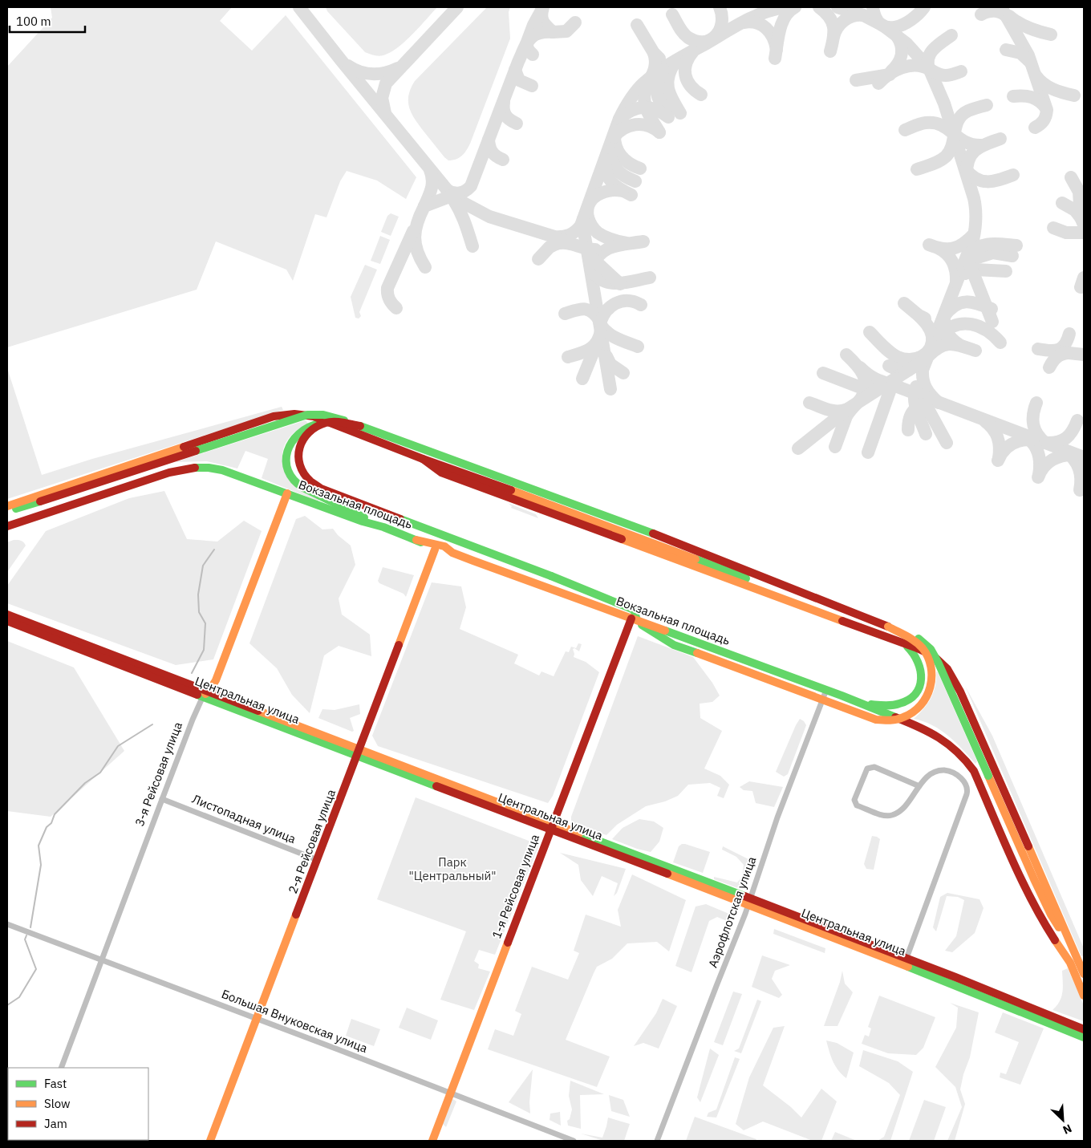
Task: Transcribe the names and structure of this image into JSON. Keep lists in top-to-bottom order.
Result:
{
  "streets": {
    "main road": [
      "Вокзальная площадь",
      "Центральная улица",
      "3-я Рейсовая улица",
      "2-я Рейсовая улица",
      "1-я Рейсовая улица"
    ],
    "street": ["Листопадная улица", "Аэрофлотская улица", "Большая Внуковская улица"]
  },
  "crossings": [
    ["Вокзальная площадь", "3-я Рейсовая улица"],
    ["Вокзальная площадь", "2-я Рейсовая улица"],
    ["Вокзальная площадь", "1-я Рейсовая улица"],
    ["Вокзальная площадь", "Аэрофлотская улица"],
    ["Центральная улица", "3-я Рейсовая улица"],
    ["Центральная улица", "2-я Рейсовая улица"],
    ["Центральная улица", "1-я Рейсовая улица"],
    ["Центральная улица", "Аэрофлотская улица"],
    ["3-я Рейсовая улица", "Листопадная улица"],
    ["3-я Рейсовая улица", "Большая Внуковская улица"],
    ["Листопадная улица", "2-я Рейсовая улица"],
    ["2-я Рейсовая улица", "Большая Внуковская улица"],
    ["1-я Рейсовая улица", "Большая Внуковская улица"]
  ],
  "parks": ["Парк \"Центральный\""],
  "legend": ["Fast", "Slow", "Jam"],
  "scale_bar": "100 m",
  "north": "bottom right"
}
